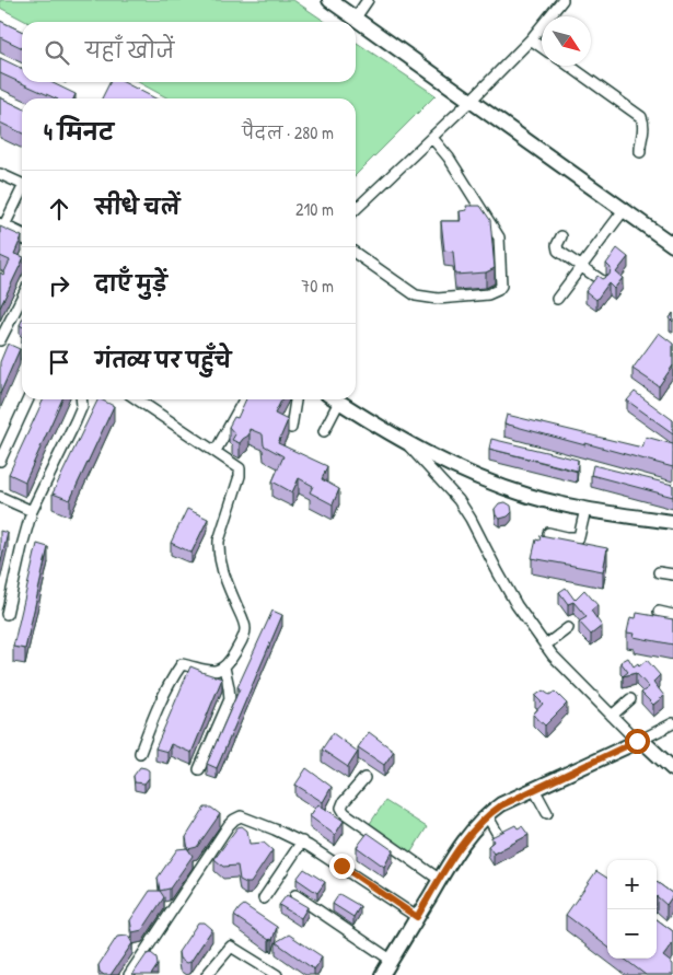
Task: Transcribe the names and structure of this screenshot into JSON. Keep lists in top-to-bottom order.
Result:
{
  "north": "bottom right",
  "page": {
    "search": "यहाँ खोजें",
    "heading": ["4 मिनट", "पैदल · 280 m"],
    "list": [
      ["सीधे चलें", "210 m"],
      ["दाएँ मुड़ें", "70 m"],
      "गंतव्य पर पहुँचे"
    ],
    "map_buttons": ["+", "−"]
  }
}
